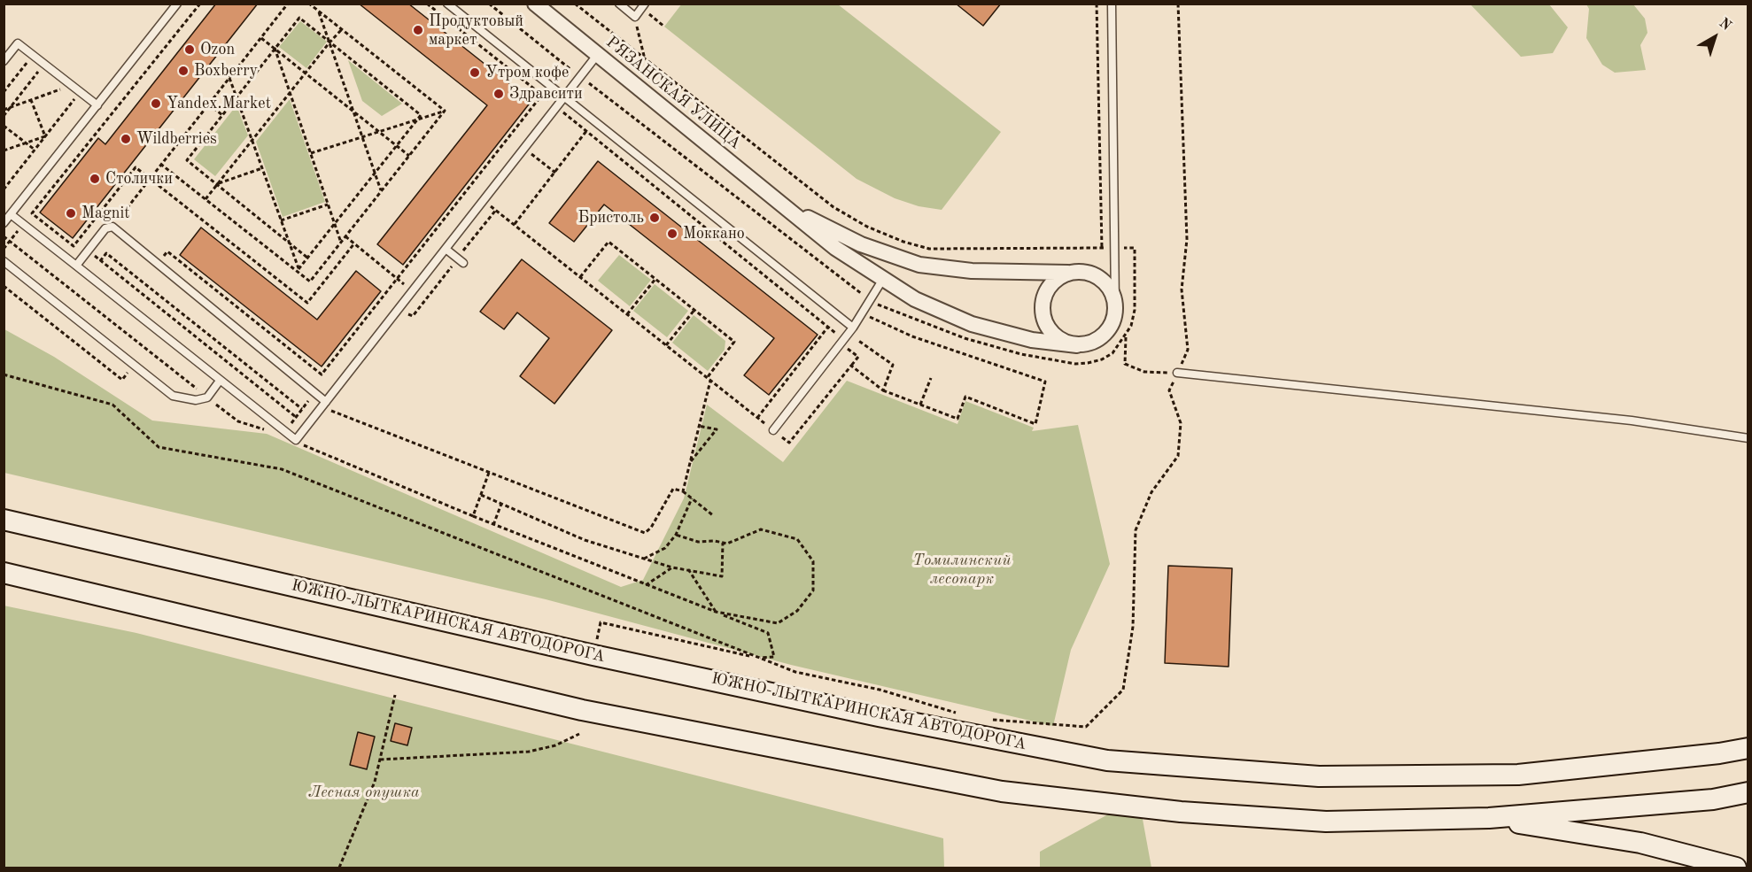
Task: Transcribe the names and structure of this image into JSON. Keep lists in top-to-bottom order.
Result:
{
  "streets": {
    "main road": ["ЮЖНО-ЛЫТКАРИНСКАЯ АВТОДОРОГА"],
    "street": ["РЯЗАНСКАЯ УЛИЦА"]
  },
  "parks": ["Томилинский лесопарк", "Лесная опушка"],
  "places": [
    "Продуктовый маркет",
    "Ozon",
    "Boxberry",
    "Утром кофе",
    "Здравсити",
    "Yandex.Market",
    "Wildberries",
    "Столички",
    "Magnit",
    "Бристоль",
    "Моккано"
  ],
  "north": "top right"
}
